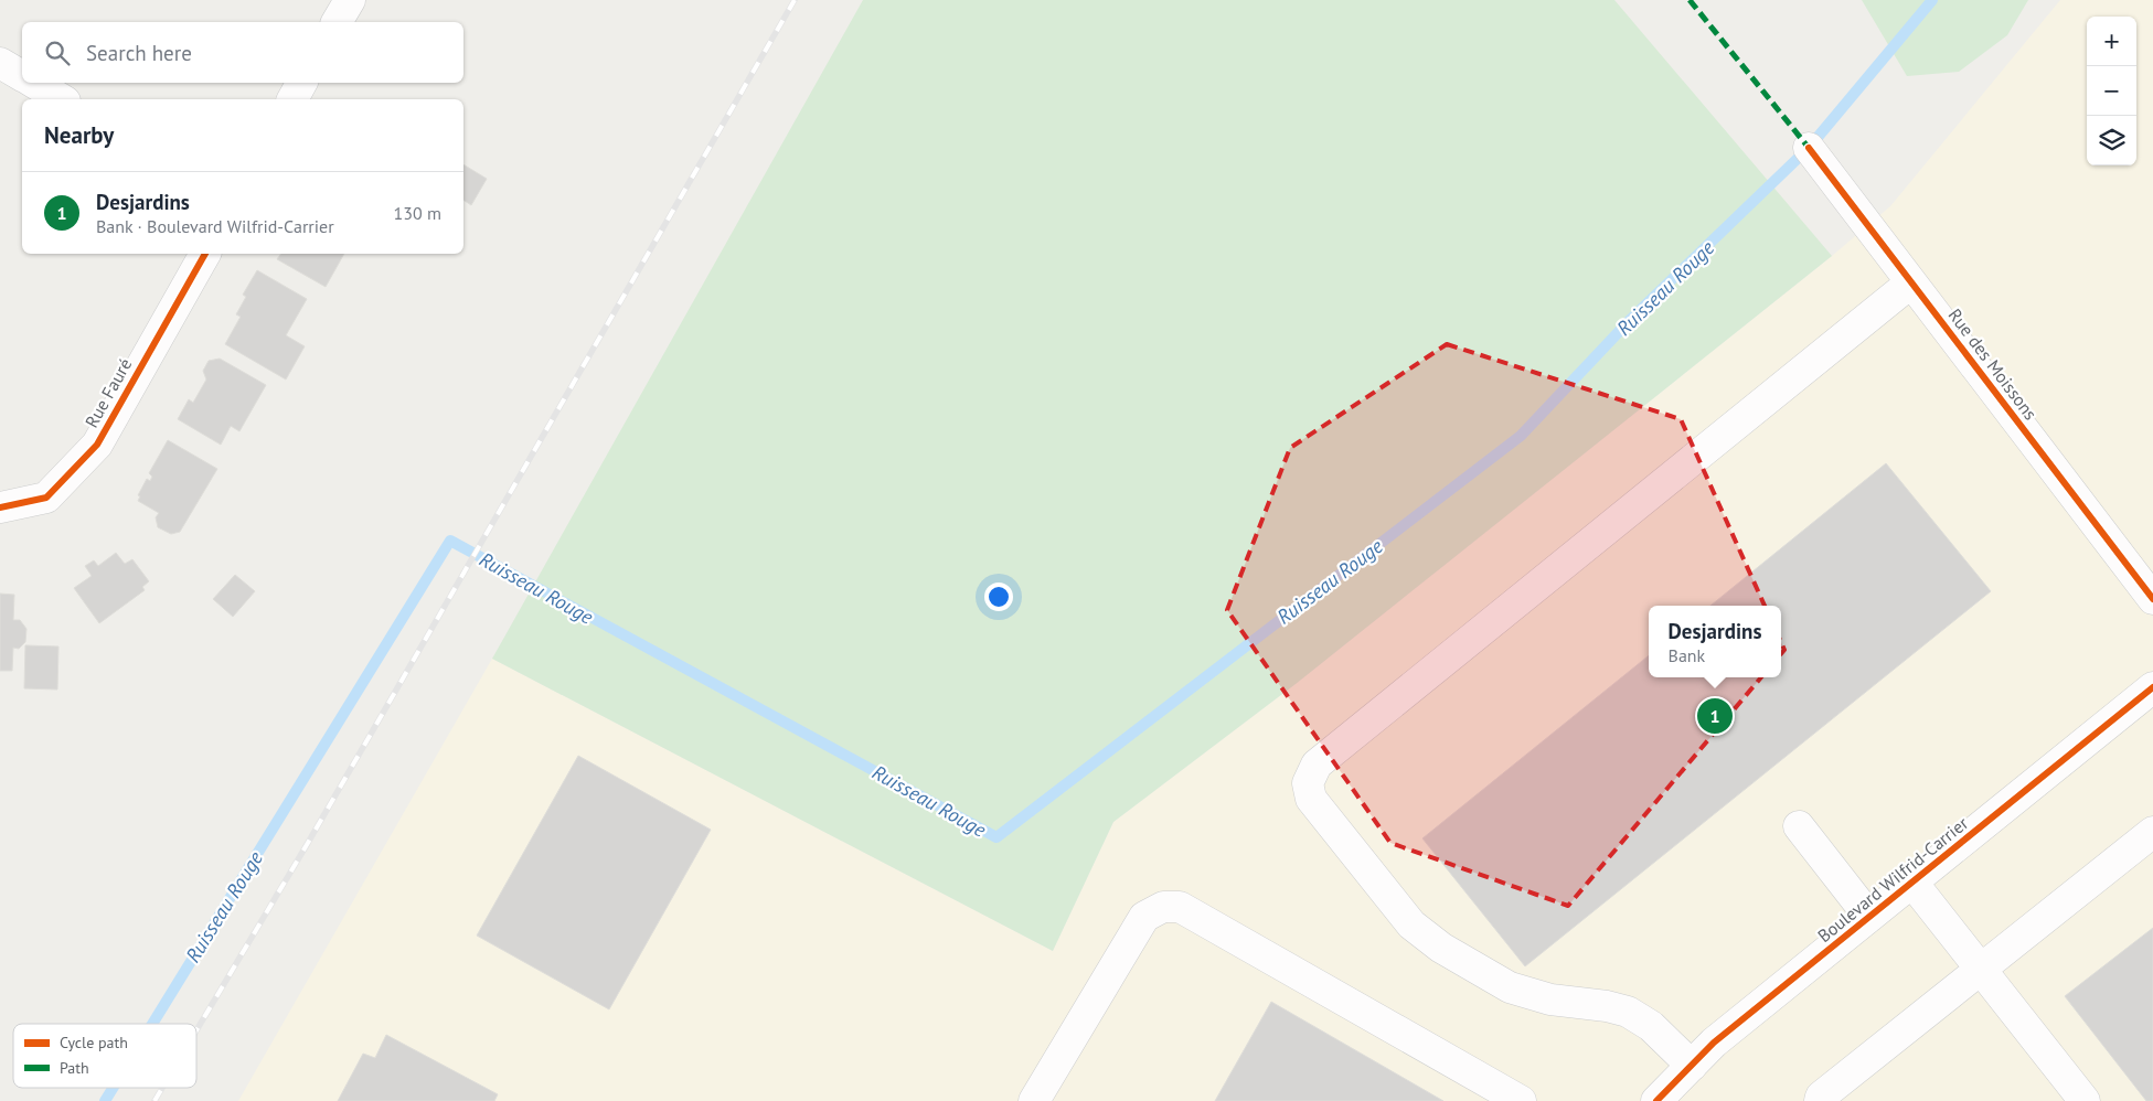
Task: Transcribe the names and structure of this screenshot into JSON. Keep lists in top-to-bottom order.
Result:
{
  "streets": {
    "street": ["Rue des Moissons", "Rue Fauré", "Boulevard Wilfrid-Carrier"]
  },
  "water": ["Ruisseau Rouge"],
  "legend": ["Cycle path", "Path"],
  "page": {
    "map_buttons": ["+", "−"],
    "search": "Search here",
    "heading": "Nearby",
    "list": [
      {
        "mark": "1",
        "name": "Desjardins",
        "note": "Bank · Boulevard Wilfrid-Carrier",
        "value": "130 m"
      }
    ],
    "popup": ["Desjardins", "Bank"],
    "pins": "1"
  }
}
